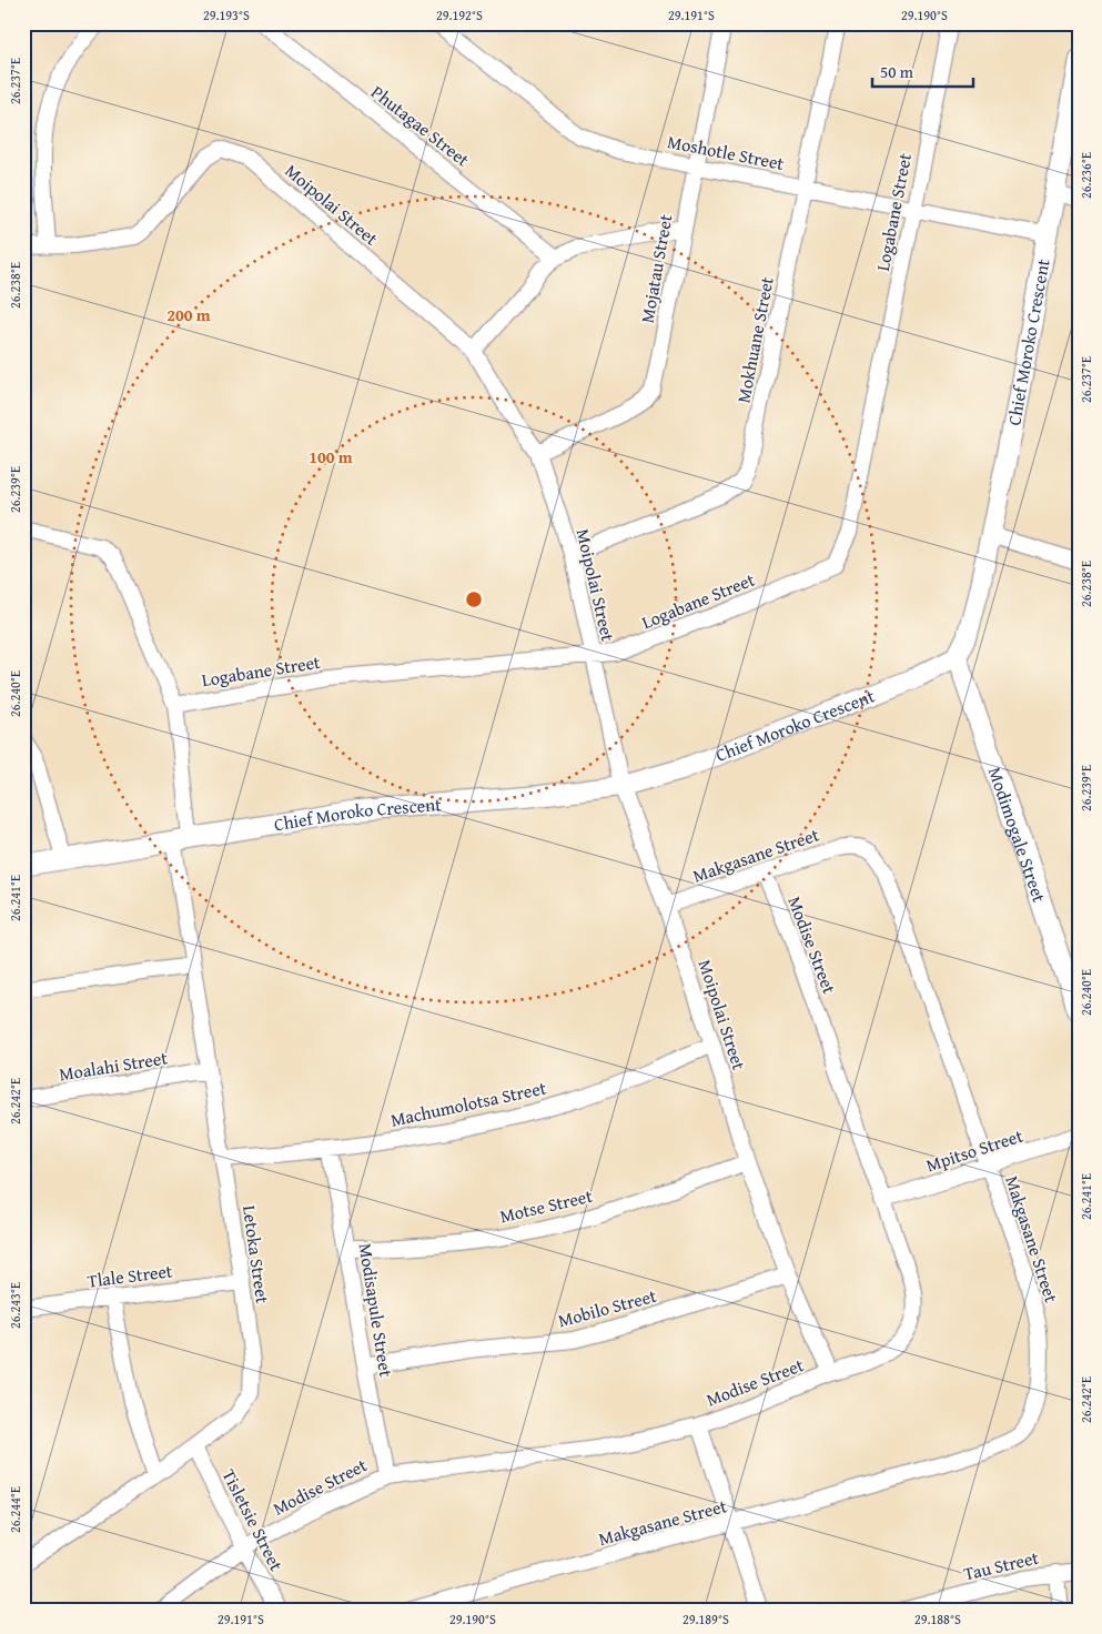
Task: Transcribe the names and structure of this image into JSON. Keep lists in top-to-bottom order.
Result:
{
  "streets": {
    "street": [
      "Phutagae Street",
      "Moshotle Street",
      "Moipolai Street",
      "Logabane Street",
      "Mojatau Street",
      "Mokhuane Street",
      "Chief Moroko Crescent",
      "Modimogale Street",
      "Makgasane Street",
      "Modise Street",
      "Moalahi Street",
      "Machumolotsa Street",
      "Mpitso Street",
      "Motse Street",
      "Letoka Street",
      "Tlale Street",
      "Mobilo Street",
      "Modisapule Street",
      "Tisletsie Street",
      "Tau Street"
    ]
  },
  "crossings": [
    ["Moshotle Street", "Logabane Street"],
    ["Moshotle Street", "Mojatau Street"],
    ["Moshotle Street", "Mokhuane Street"],
    ["Moshotle Street", "Chief Moroko Crescent"],
    ["Moipolai Street", "Logabane Street"],
    ["Moipolai Street", "Mojatau Street"],
    ["Moipolai Street", "Mokhuane Street"],
    ["Moipolai Street", "Chief Moroko Crescent"],
    ["Moipolai Street", "Makgasane Street"],
    ["Moipolai Street", "Modise Street"],
    ["Moipolai Street", "Machumolotsa Street"],
    ["Moipolai Street", "Motse Street"],
    ["Moipolai Street", "Mobilo Street"],
    ["Logabane Street", "Letoka Street"],
    ["Chief Moroko Crescent", "Modimogale Street"],
    ["Chief Moroko Crescent", "Letoka Street"],
    ["Makgasane Street", "Modise Street"],
    ["Makgasane Street", "Mpitso Street"],
    ["Modise Street", "Mpitso Street"],
    ["Modise Street", "Modisapule Street"],
    ["Modise Street", "Tisletsie Street"],
    ["Moalahi Street", "Letoka Street"],
    ["Machumolotsa Street", "Letoka Street"],
    ["Machumolotsa Street", "Modisapule Street"],
    ["Motse Street", "Modisapule Street"],
    ["Letoka Street", "Tlale Street"],
    ["Letoka Street", "Tisletsie Street"],
    ["Mobilo Street", "Modisapule Street"]
  ],
  "scale_bar": "50 m",
  "coordinates": [
    "29.193°S",
    "29.192°S",
    "29.191°S",
    "29.190°S",
    "26.237°E",
    "26.236°E",
    "26.238°E",
    "26.239°E",
    "26.240°E",
    "26.241°E",
    "26.242°E",
    "26.243°E",
    "26.244°E",
    "29.189°S",
    "29.188°S"
  ],
  "rings": ["200 m", "100 m"]
}
